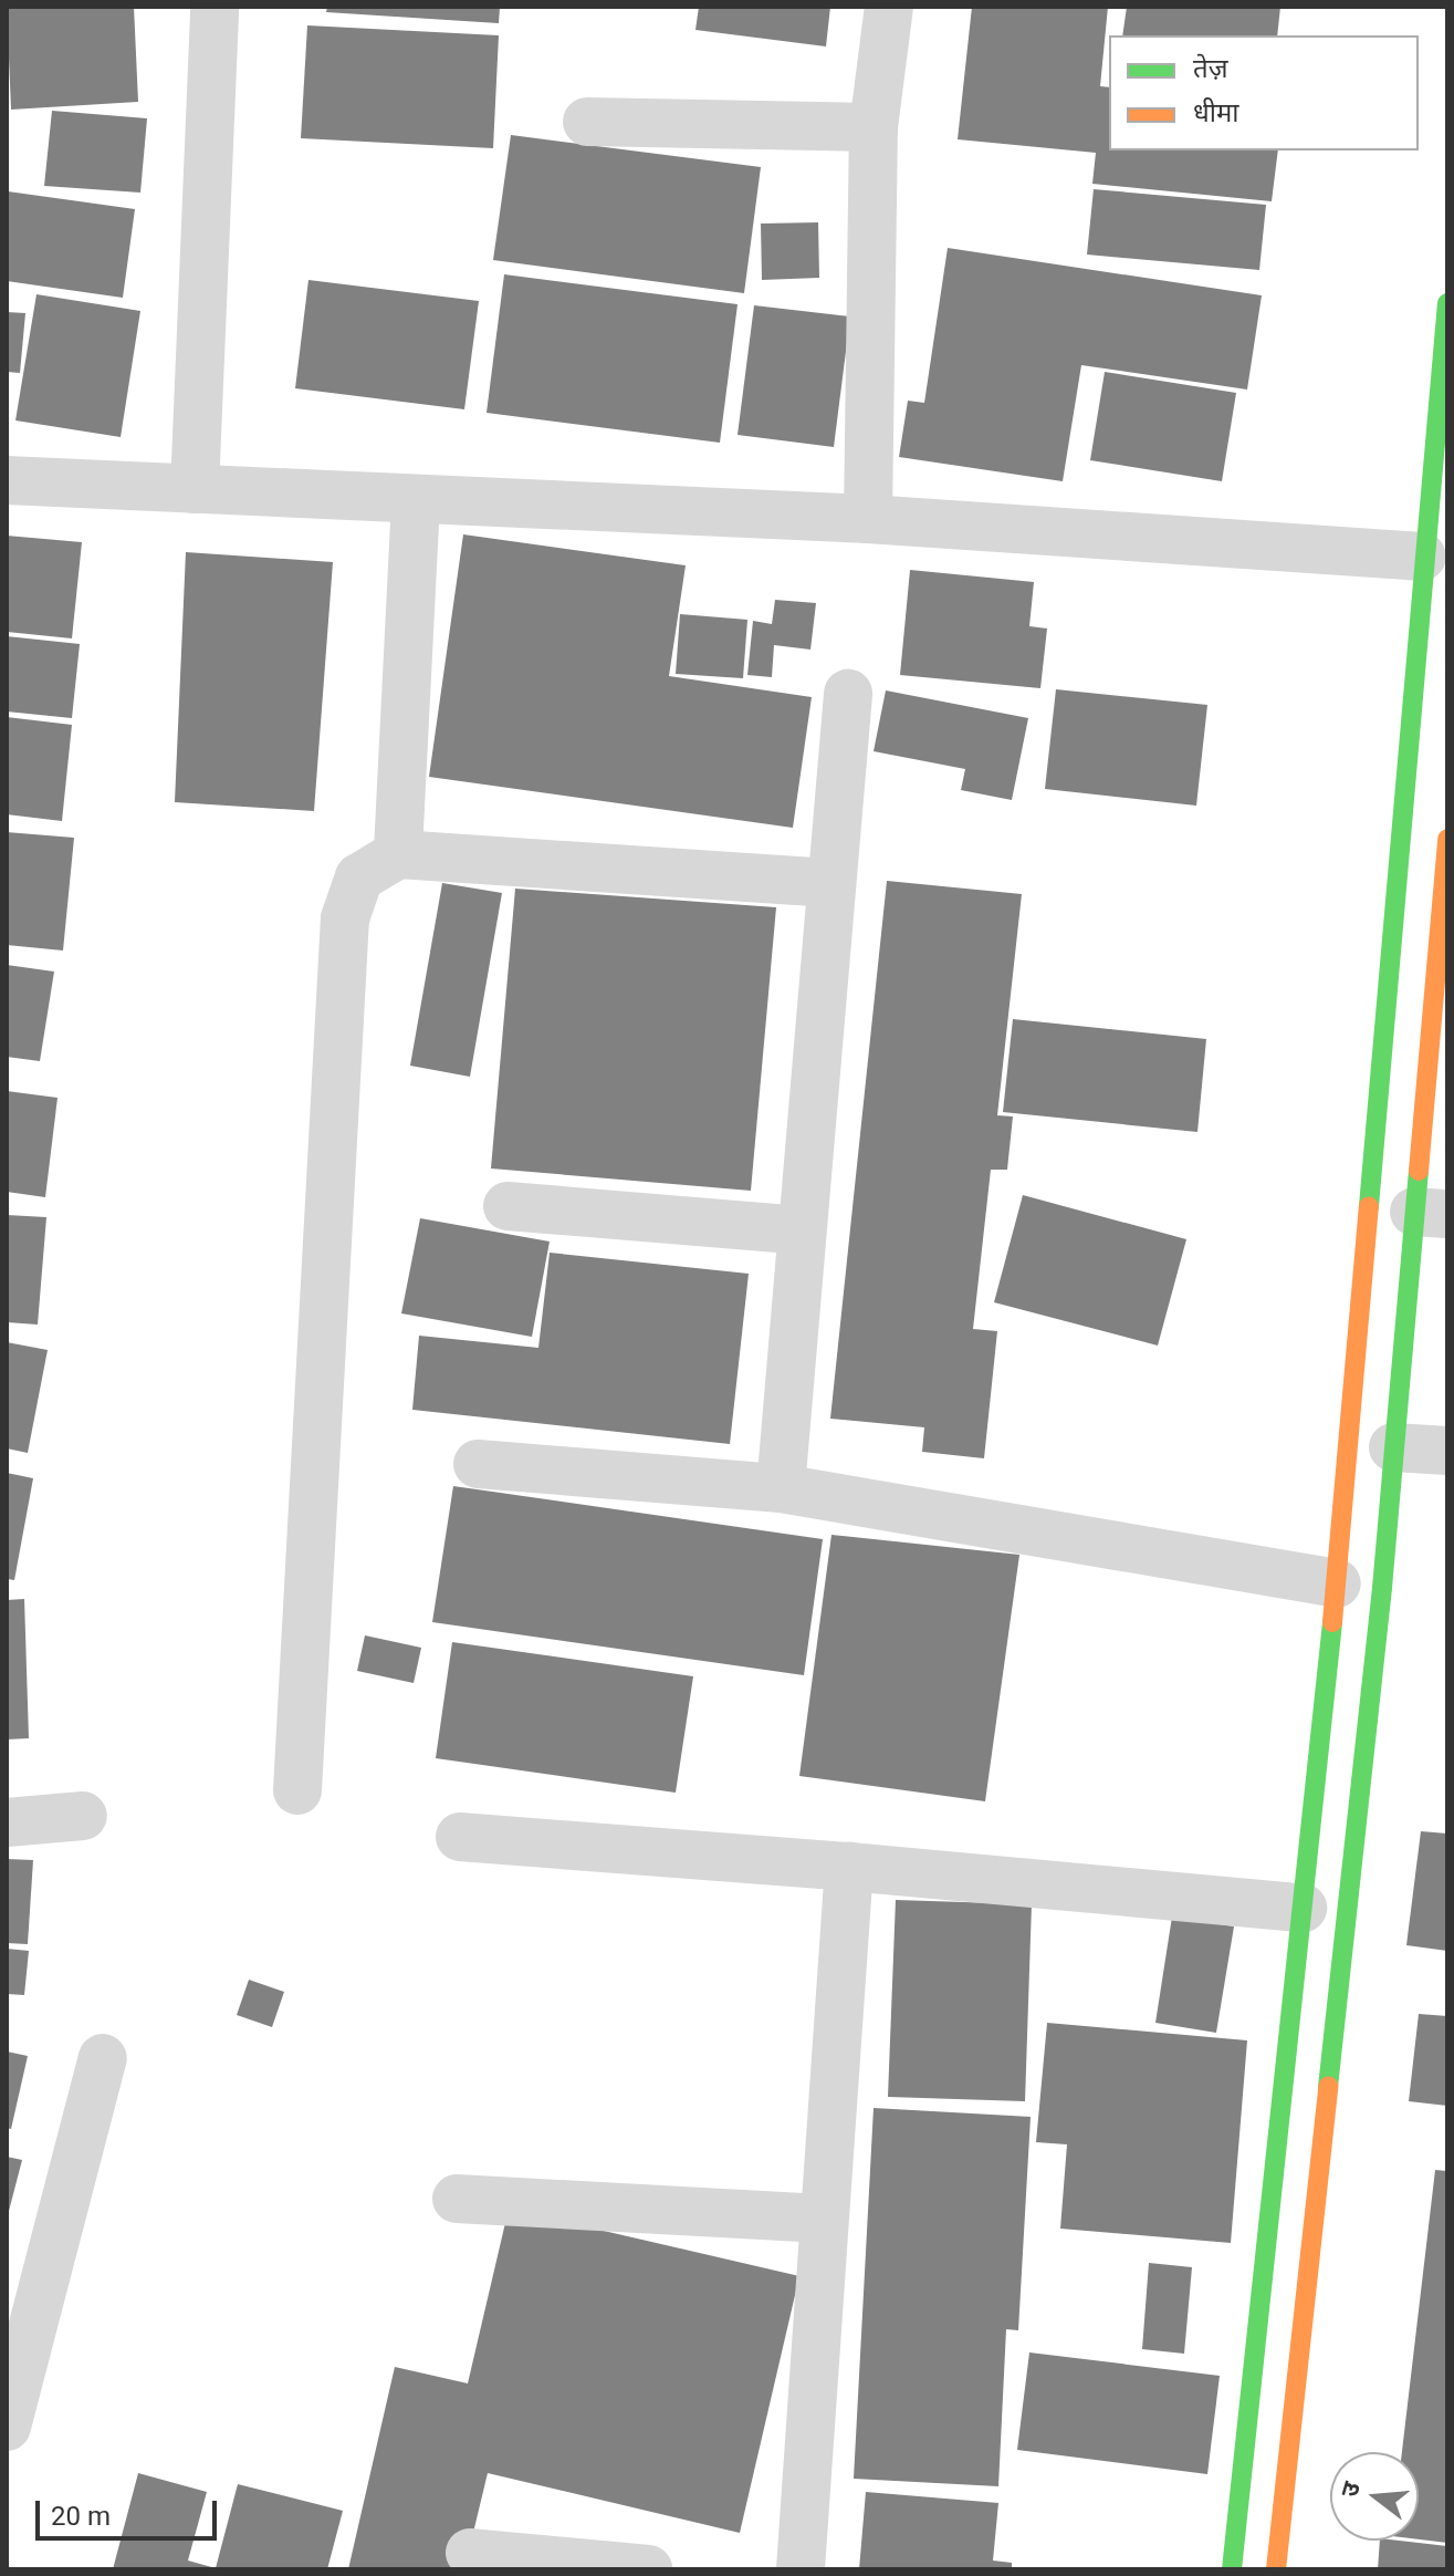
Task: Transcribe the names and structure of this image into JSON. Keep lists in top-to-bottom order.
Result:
{
  "legend": ["तेज़", "धीमा"],
  "scale_bar": "20 m",
  "north": "left"
}
